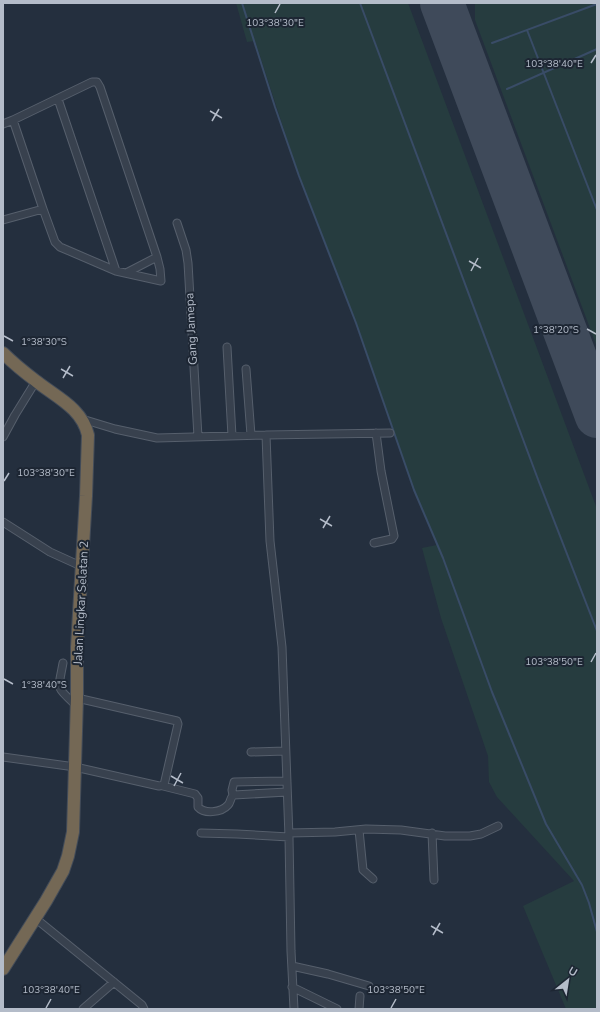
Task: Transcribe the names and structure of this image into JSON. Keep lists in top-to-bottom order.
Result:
{
  "streets": {
    "highway": ["Jalan Lingkar Selatan 2"],
    "street": ["Gang Jamepa"]
  },
  "north": "top right",
  "coordinates": [
    "103°38'30\"E",
    "103°38'40\"E",
    "1°38'20\"S",
    "1°38'30\"S",
    "103°38'50\"E",
    "1°38'40\"S"
  ]
}
